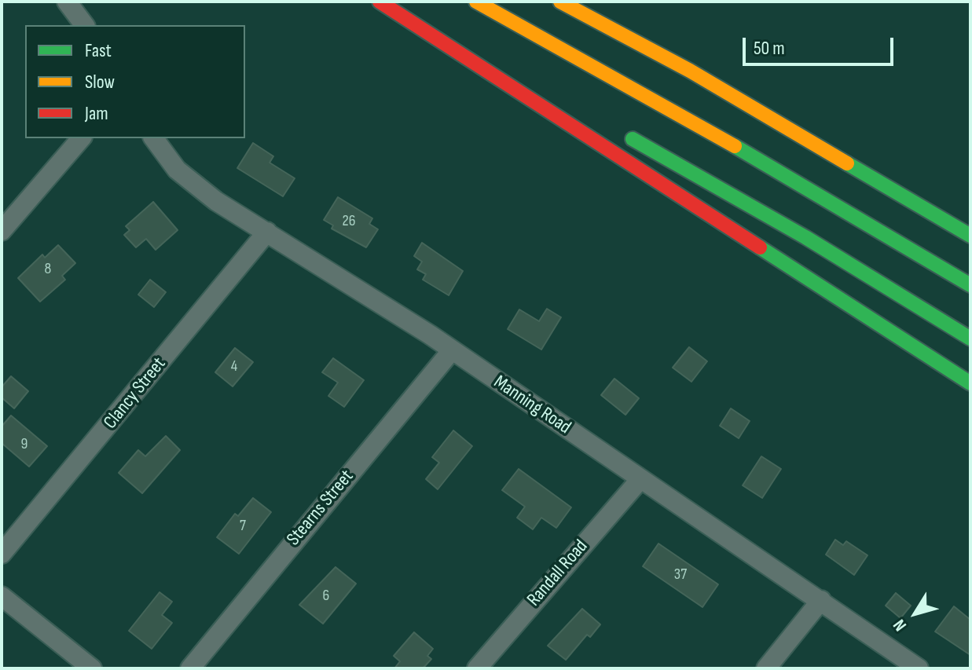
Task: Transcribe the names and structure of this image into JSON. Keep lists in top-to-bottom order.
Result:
{
  "streets": {
    "street": [
      "Clancy Street",
      "Manning Road",
      "Stearns Street",
      "Randall Road"
    ]
  },
  "crossings": [
    ["Clancy Street", "Manning Road"],
    ["Manning Road", "Stearns Street"],
    ["Manning Road", "Randall Road"]
  ],
  "house_numbers": [
    "26",
    "8",
    "4",
    "9",
    "7",
    "37",
    "6"
  ],
  "legend": ["Fast", "Slow", "Jam"],
  "scale_bar": "50 m",
  "north": "bottom left"
}
